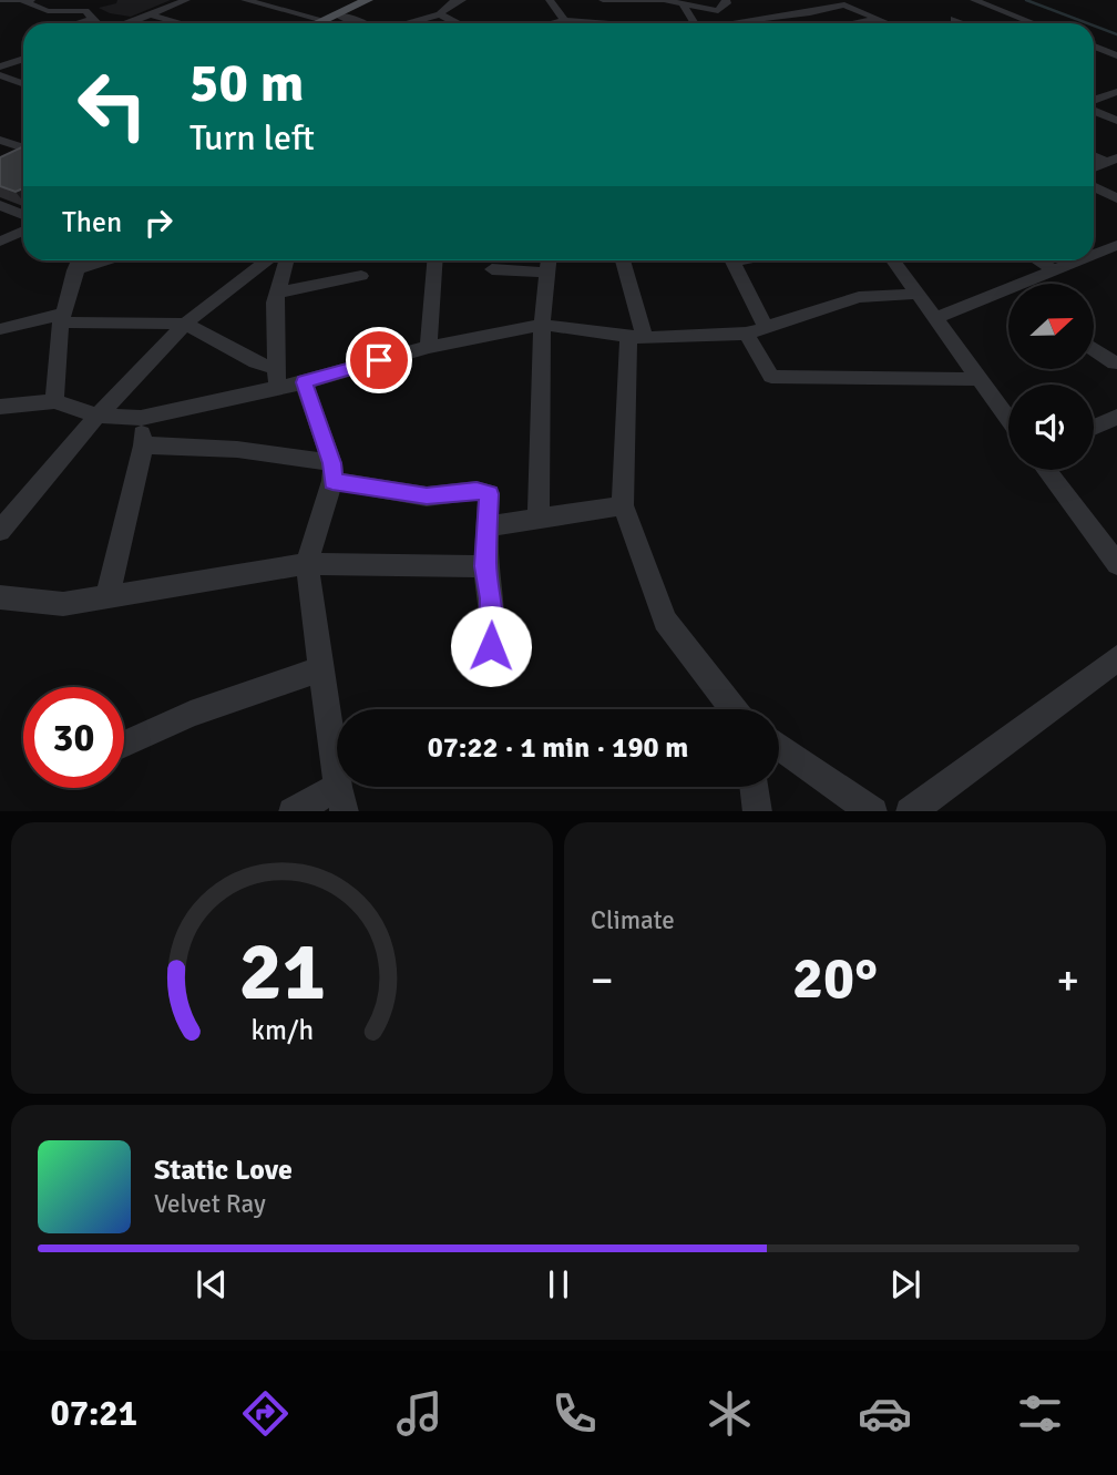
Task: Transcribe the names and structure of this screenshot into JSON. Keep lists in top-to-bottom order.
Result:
{
  "north": "right",
  "page": {
    "turn": ["50 m", "Turn left"],
    "then": "Then",
    "limit": "30",
    "trip": "07:22 · 1 min · 190 m",
    "tile": "Climate",
    "heat": ["−", "20°", "+"],
    "song": ["Static Love", "Velvet Ray"],
    "tabs": "07:21",
    "gauge": ["21", "km/h"]
  }
}
